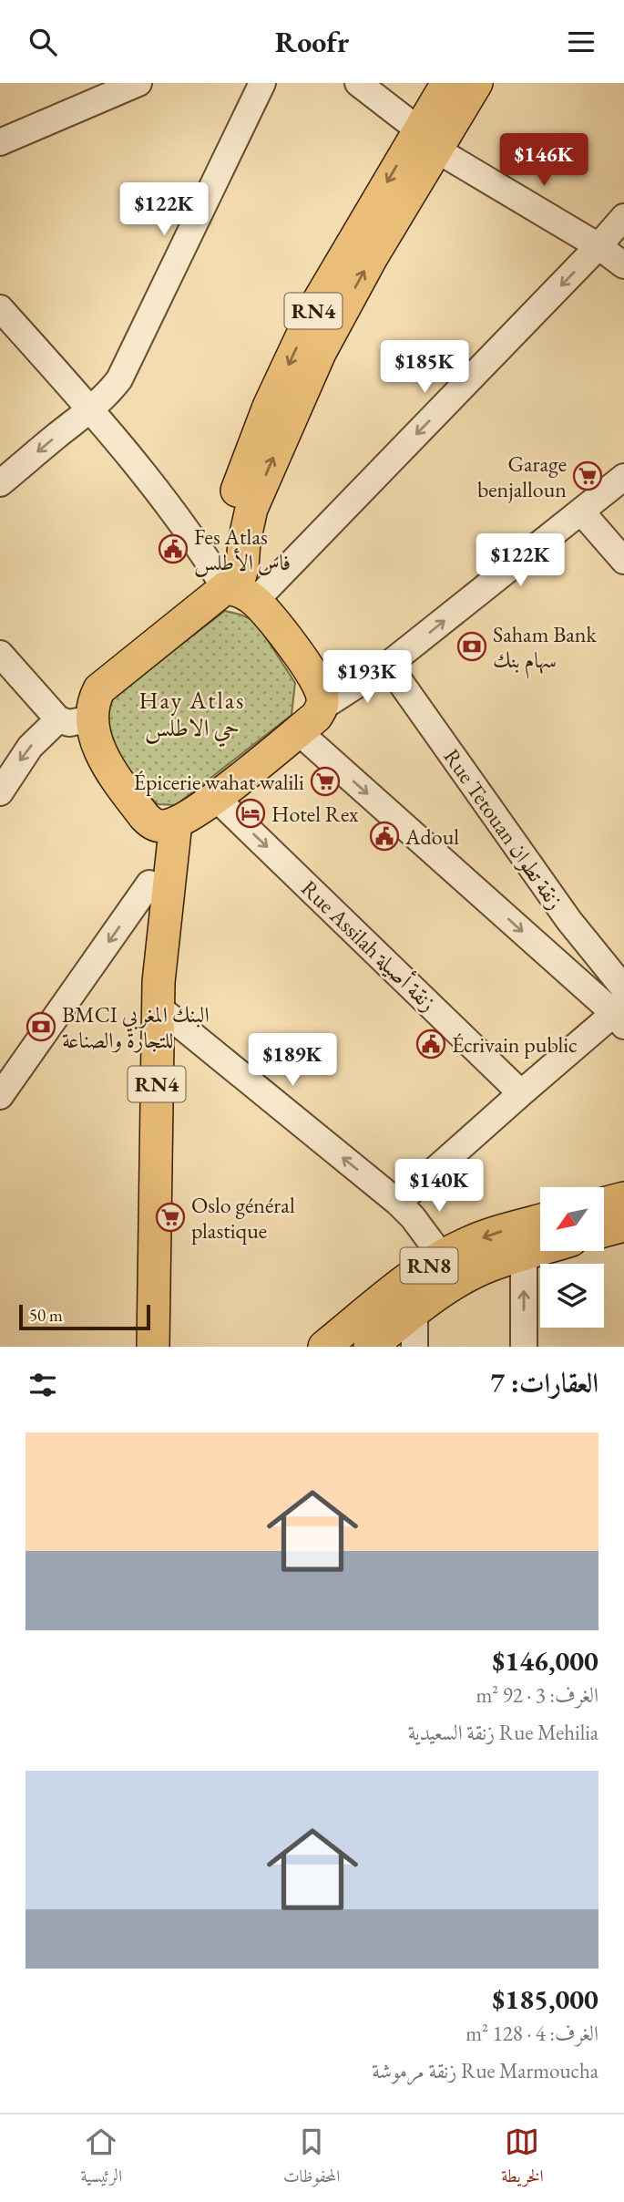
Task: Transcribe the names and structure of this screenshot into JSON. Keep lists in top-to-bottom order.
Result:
{
  "streets": {
    "main road": ["RN4", "RN8"],
    "street": ["Rue Tetouan زنقة تطوان", "Rue Assilah زنقة أصيلة"]
  },
  "crossings": [
    ["RN4", "Rue Assilah زنقة أصيلة"]
  ],
  "districts": ["Hay Atlas حي الاطلس"],
  "places": {
    "supermarket": ["Garage benjalloun", "Épicerie wahat walili", "Oslo général plastique"],
    "public building": ["Fes Atlas فاس الأطلس", "Adoul", "Écrivain public"],
    "bank": ["Saham Bank سهام بنك", "BMCI البنك المغربي للتجارة والصناعة"],
    "hotel": ["Hotel Rex"]
  },
  "scale_bar": "50 m",
  "north": "bottom left",
  "page": {
    "header": "Roofr",
    "price": [
      "$146K",
      "$122K",
      "$185K",
      "$122K",
      "$193K",
      "$189K",
      "$140K"
    ],
    "scale": "50 m",
    "heading": "العقارات: 7",
    "list": [
      {
        "name": "$146,000",
        "note": "الغرف: 3 · 92 m² · Rue Mehilia زنقة السعيدية"
      },
      {
        "name": "$185,000",
        "note": "الغرف: 4 · 128 m² · Rue Marmoucha زنقة مرموشة"
      }
    ],
    "tabs": ["الخريطة", "المحفوظات", "الرئيسية"]
  }
}
